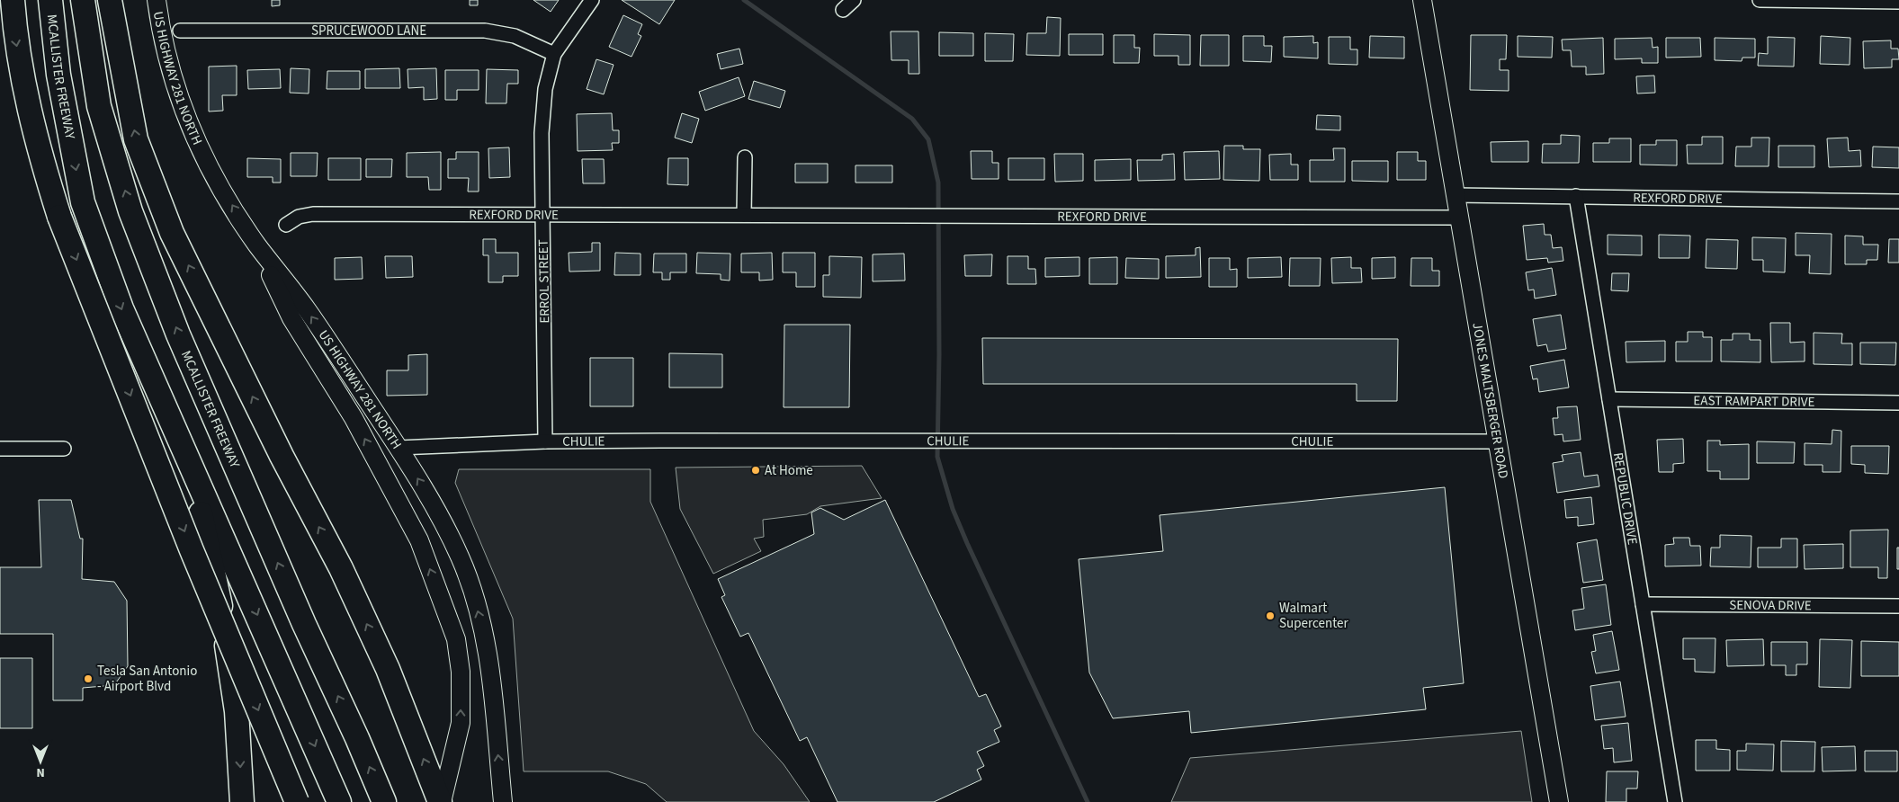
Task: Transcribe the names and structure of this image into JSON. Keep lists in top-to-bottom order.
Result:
{
  "streets": {
    "highway": ["MCALLISTER FREEWAY"],
    "main road": ["US HIGHWAY 281 NORTH", "JONES MALTSBERGER ROAD"],
    "street": [
      "SPRUCEWOOD LANE",
      "REXFORD DRIVE",
      "ERROL STREET",
      "EAST RAMPART DRIVE",
      "CHULIE",
      "REPUBLIC DRIVE",
      "SENOVA DRIVE"
    ]
  },
  "crossings": [
    ["SPRUCEWOOD LANE", "ERROL STREET"],
    ["US HIGHWAY 281 NORTH", "CHULIE"],
    ["REXFORD DRIVE", "ERROL STREET"],
    ["REXFORD DRIVE", "JONES MALTSBERGER ROAD"],
    ["REXFORD DRIVE", "REPUBLIC DRIVE"],
    ["ERROL STREET", "CHULIE"],
    ["JONES MALTSBERGER ROAD", "CHULIE"],
    ["EAST RAMPART DRIVE", "REPUBLIC DRIVE"],
    ["REPUBLIC DRIVE", "SENOVA DRIVE"]
  ],
  "places": ["At Home", "Walmart Supercenter", "Tesla San Antonio - Airport Blvd"],
  "north": "bottom"
}
